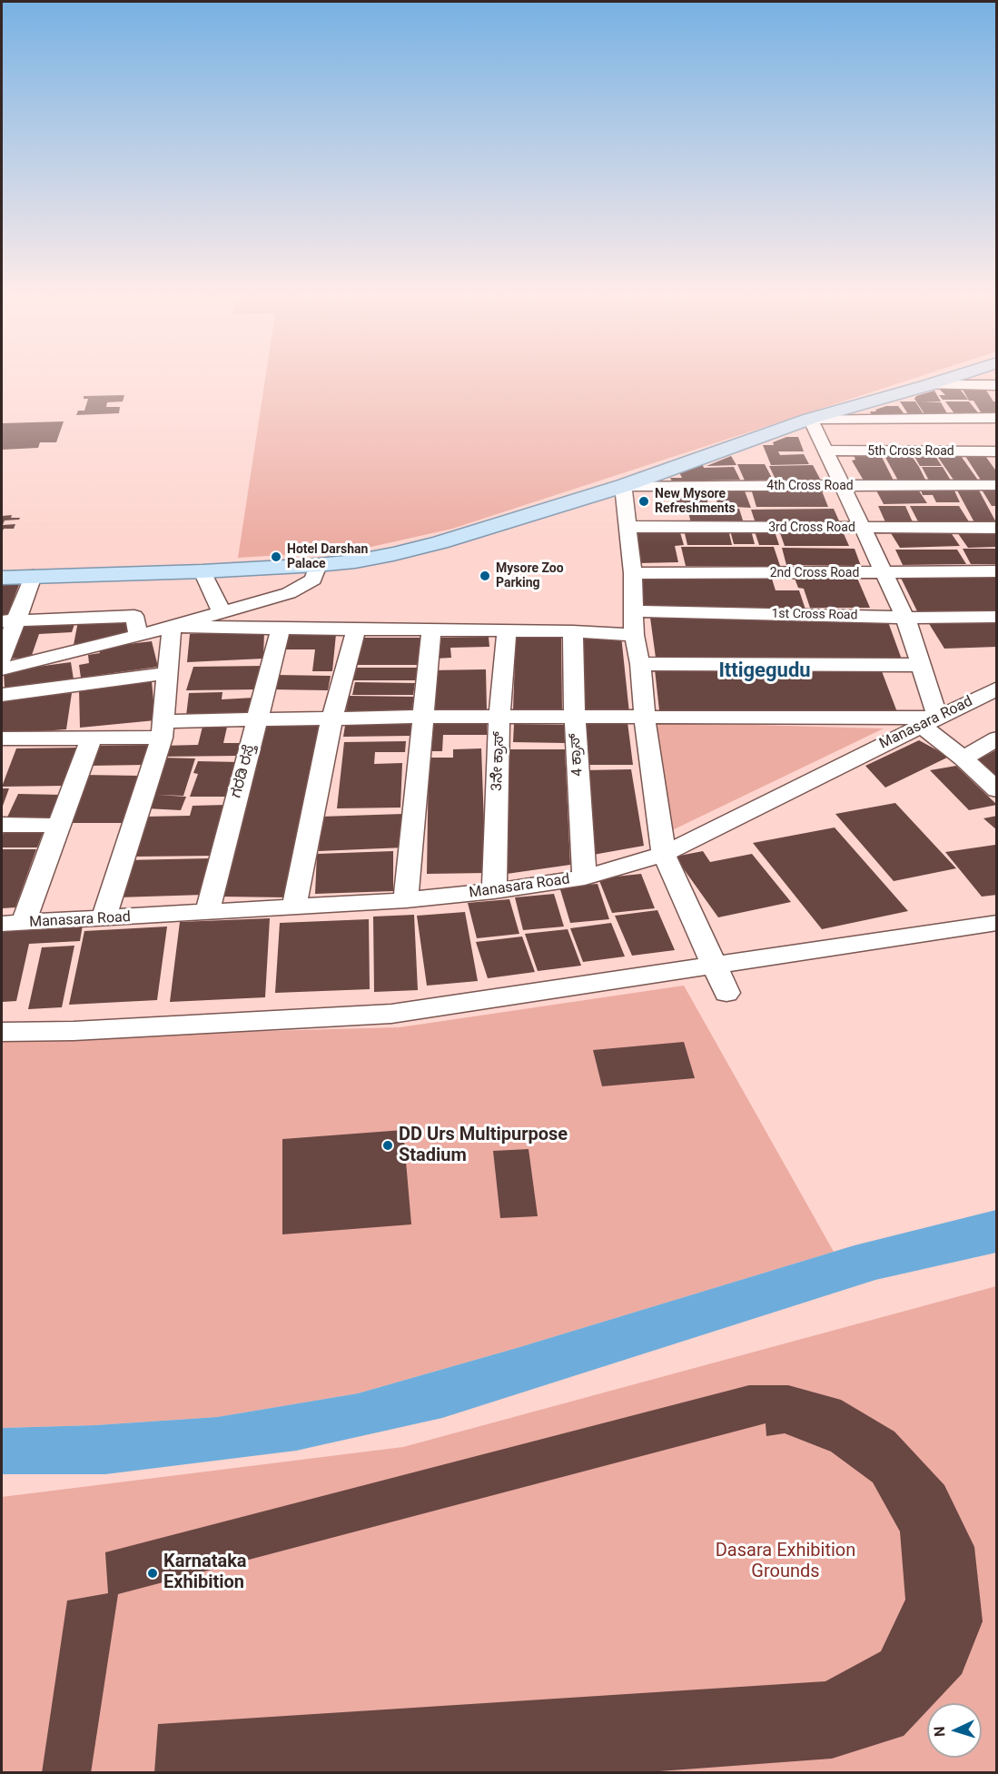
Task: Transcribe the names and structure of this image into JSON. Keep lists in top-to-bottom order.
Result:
{
  "streets": {
    "street": [
      "5th Cross Road",
      "4th Cross Road",
      "3rd Cross Road",
      "2nd Cross Road",
      "1st Cross Road",
      "Manasara Road",
      "4 ಕ್ರಾಸ್",
      "3ನೆೇ ಕ್ರಾಸ್",
      "ಗರಡಿ ರಸ್ತೆ"
    ]
  },
  "crossings": [
    ["Manasara Road", "4 ಕ್ರಾಸ್"],
    ["Manasara Road", "3ನೆೇ ಕ್ರಾಸ್"],
    ["Manasara Road", "ಗರಡಿ ರಸ್ತೆ"]
  ],
  "districts": ["Ittigegudu"],
  "parks": ["Dasara Exhibition Grounds"],
  "places": [
    "New Mysore Refreshments",
    "Hotel Darshan Palace",
    "Mysore Zoo Parking",
    "DD Urs Multipurpose Stadium",
    "Karnataka Exhibition"
  ],
  "north": "left"
}
